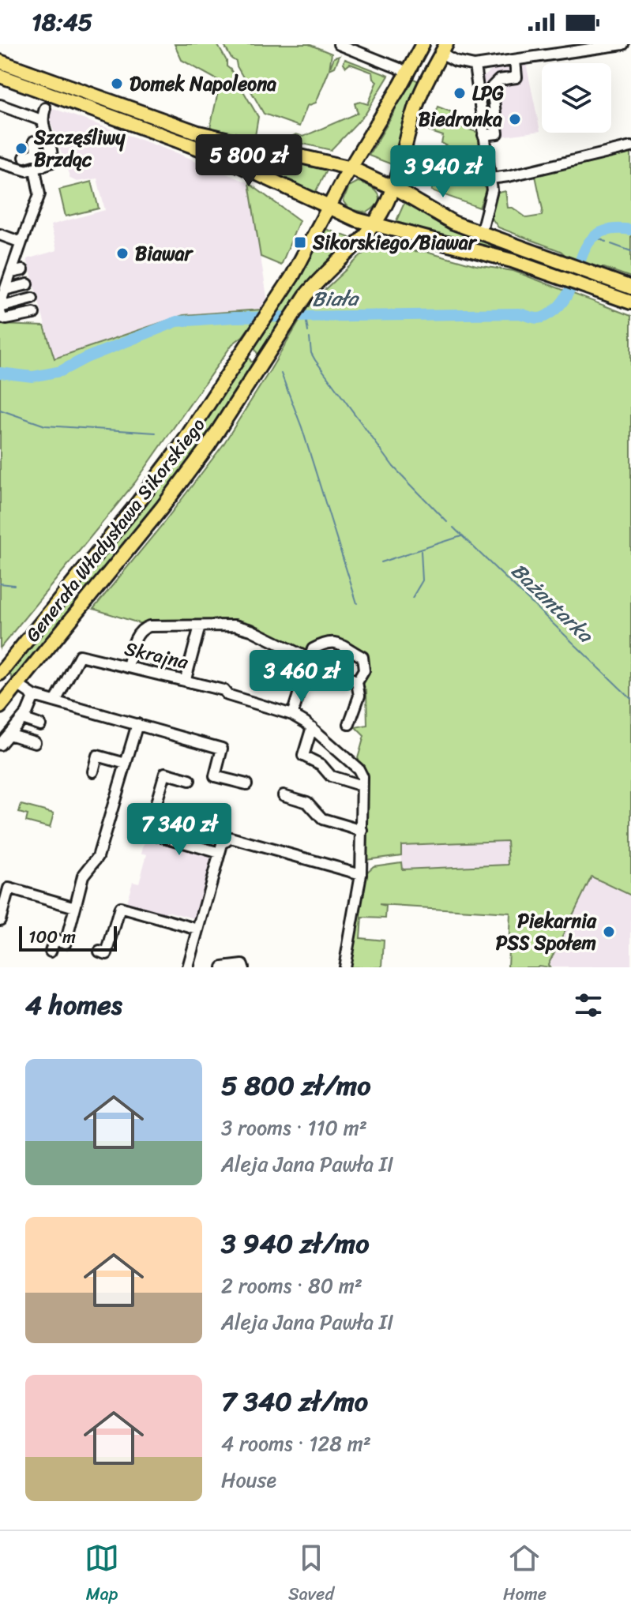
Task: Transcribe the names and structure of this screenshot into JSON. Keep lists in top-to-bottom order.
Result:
{
  "streets": {
    "main road": ["Generała Władysława Sikorskiego"],
    "street": ["Skrajna"]
  },
  "water": ["Biała", "Bażantarka"],
  "places": {
    "other": [
      "Domek Napoleona",
      "LPG",
      "Biedronka",
      "Szczęśliwy Brzdąc",
      "Biawar",
      "Piekarnia PSS Społem"
    ],
    "transit": ["Sikorskiego/Biawar"]
  },
  "scale_bar": "100 m",
  "page": {
    "status": "18:45",
    "price": [
      "5 800 zł",
      "3 940 zł",
      "3 460 zł",
      "7 340 zł"
    ],
    "scale": "100 m",
    "heading": "4 homes",
    "list": [
      {
        "name": "5 800 zł/mo",
        "note": "3 rooms · 110 m² · Aleja Jana Pawła II"
      },
      {
        "name": "3 940 zł/mo",
        "note": "2 rooms · 80 m² · Aleja Jana Pawła II"
      },
      {
        "name": "7 340 zł/mo",
        "note": "4 rooms · 128 m² · House"
      }
    ],
    "tabs": ["Map", "Saved", "Home"]
  }
}
